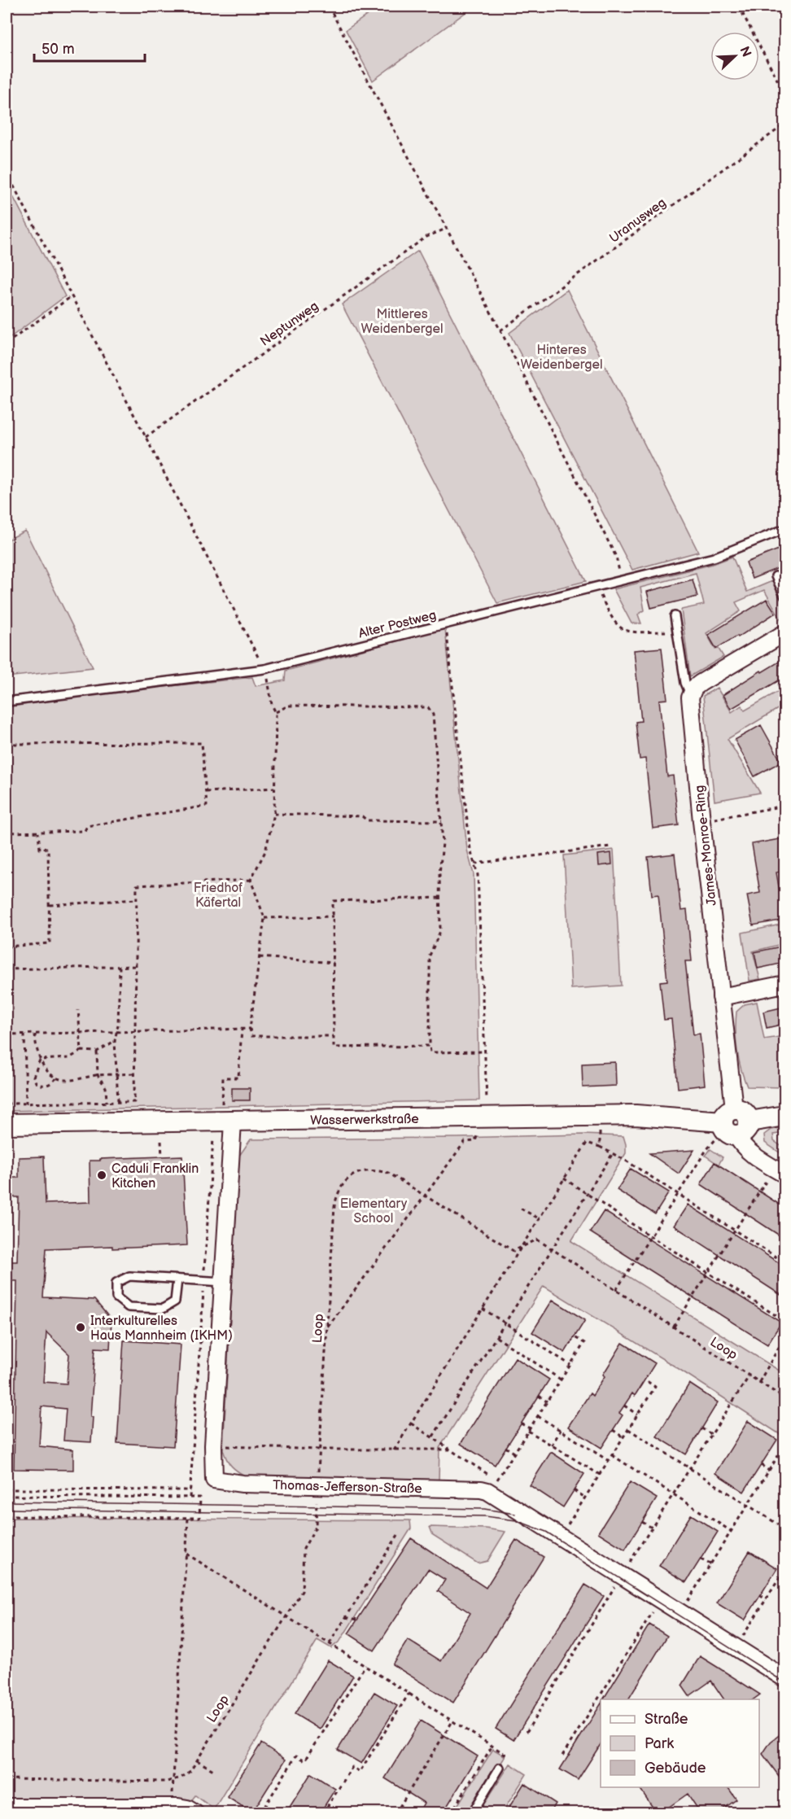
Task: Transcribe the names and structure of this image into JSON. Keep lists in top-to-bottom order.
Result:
{
  "streets": {
    "street": ["James-Monroe-Ring", "Wasserwerkstraße", "Thomas-Jefferson-Straße"],
    "lane": ["Alter Postweg"],
    "path": ["Uranusweg", "Neptunweg", "Loop"]
  },
  "crossings": [
    ["James-Monroe-Ring", "Wasserwerkstraße"],
    ["Wasserwerkstraße", "Thomas-Jefferson-Straße"],
    ["Loop", "Thomas-Jefferson-Straße"]
  ],
  "parks": [
    "Mittleres Weidenbergel",
    "Hinteres Weidenbergel",
    "Friedhof Käfertal",
    "Elementary School"
  ],
  "places": ["Caduli Franklin Kitchen", "Interkulturelles Haus Mannheim (IKHM)"],
  "legend": ["Straße", "Park", "Gebäude"],
  "scale_bar": "50 m",
  "north": "top right"
}
